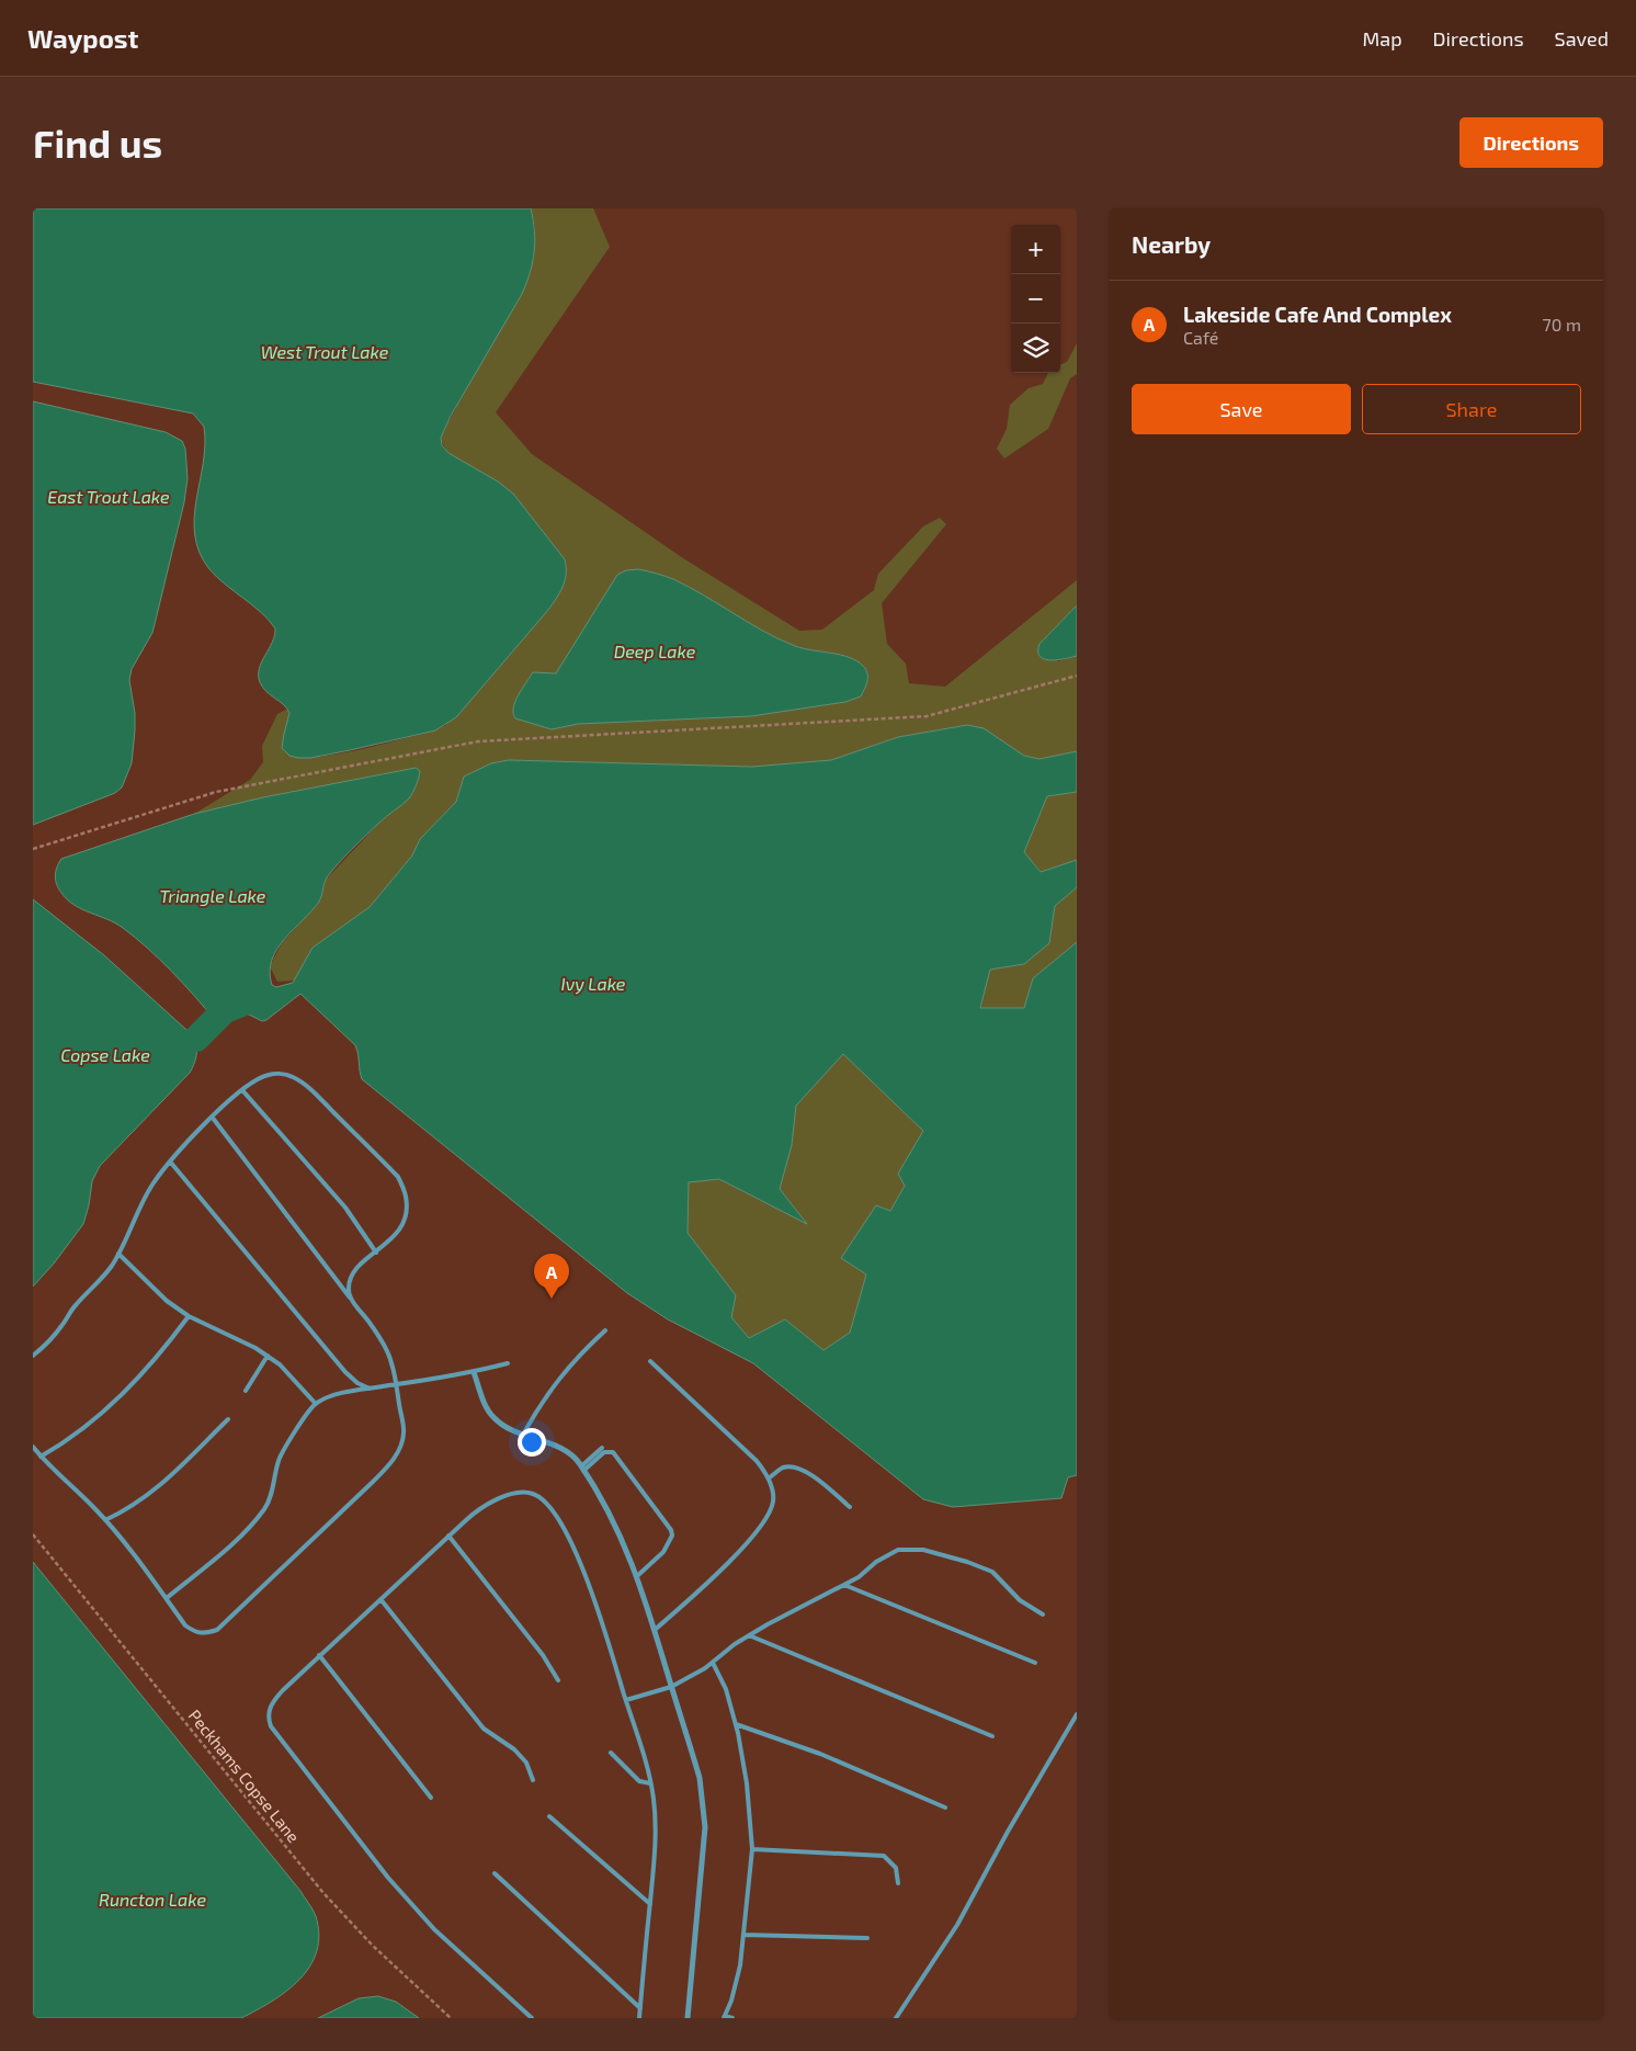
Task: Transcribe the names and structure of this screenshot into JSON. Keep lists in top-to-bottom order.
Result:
{
  "streets": {
    "path": ["Peckhams Copse Lane"]
  },
  "water": [
    "West Trout Lake",
    "East Trout Lake",
    "Deep Lake",
    "Triangle Lake",
    "Ivy Lake",
    "Copse Lake",
    "Runcton Lake"
  ],
  "page": {
    "header": "Waypost",
    "nav": ["Map", "Directions", "Saved"],
    "buttons": [
      "Directions",
      ["Save", "Share"]
    ],
    "title": "Find us",
    "heading": "Nearby",
    "map_buttons": ["+", "−"],
    "list": [
      {
        "mark": "A",
        "name": "Lakeside Cafe And Complex",
        "note": "Café",
        "value": "70 m"
      }
    ],
    "pins": "A"
  }
}
